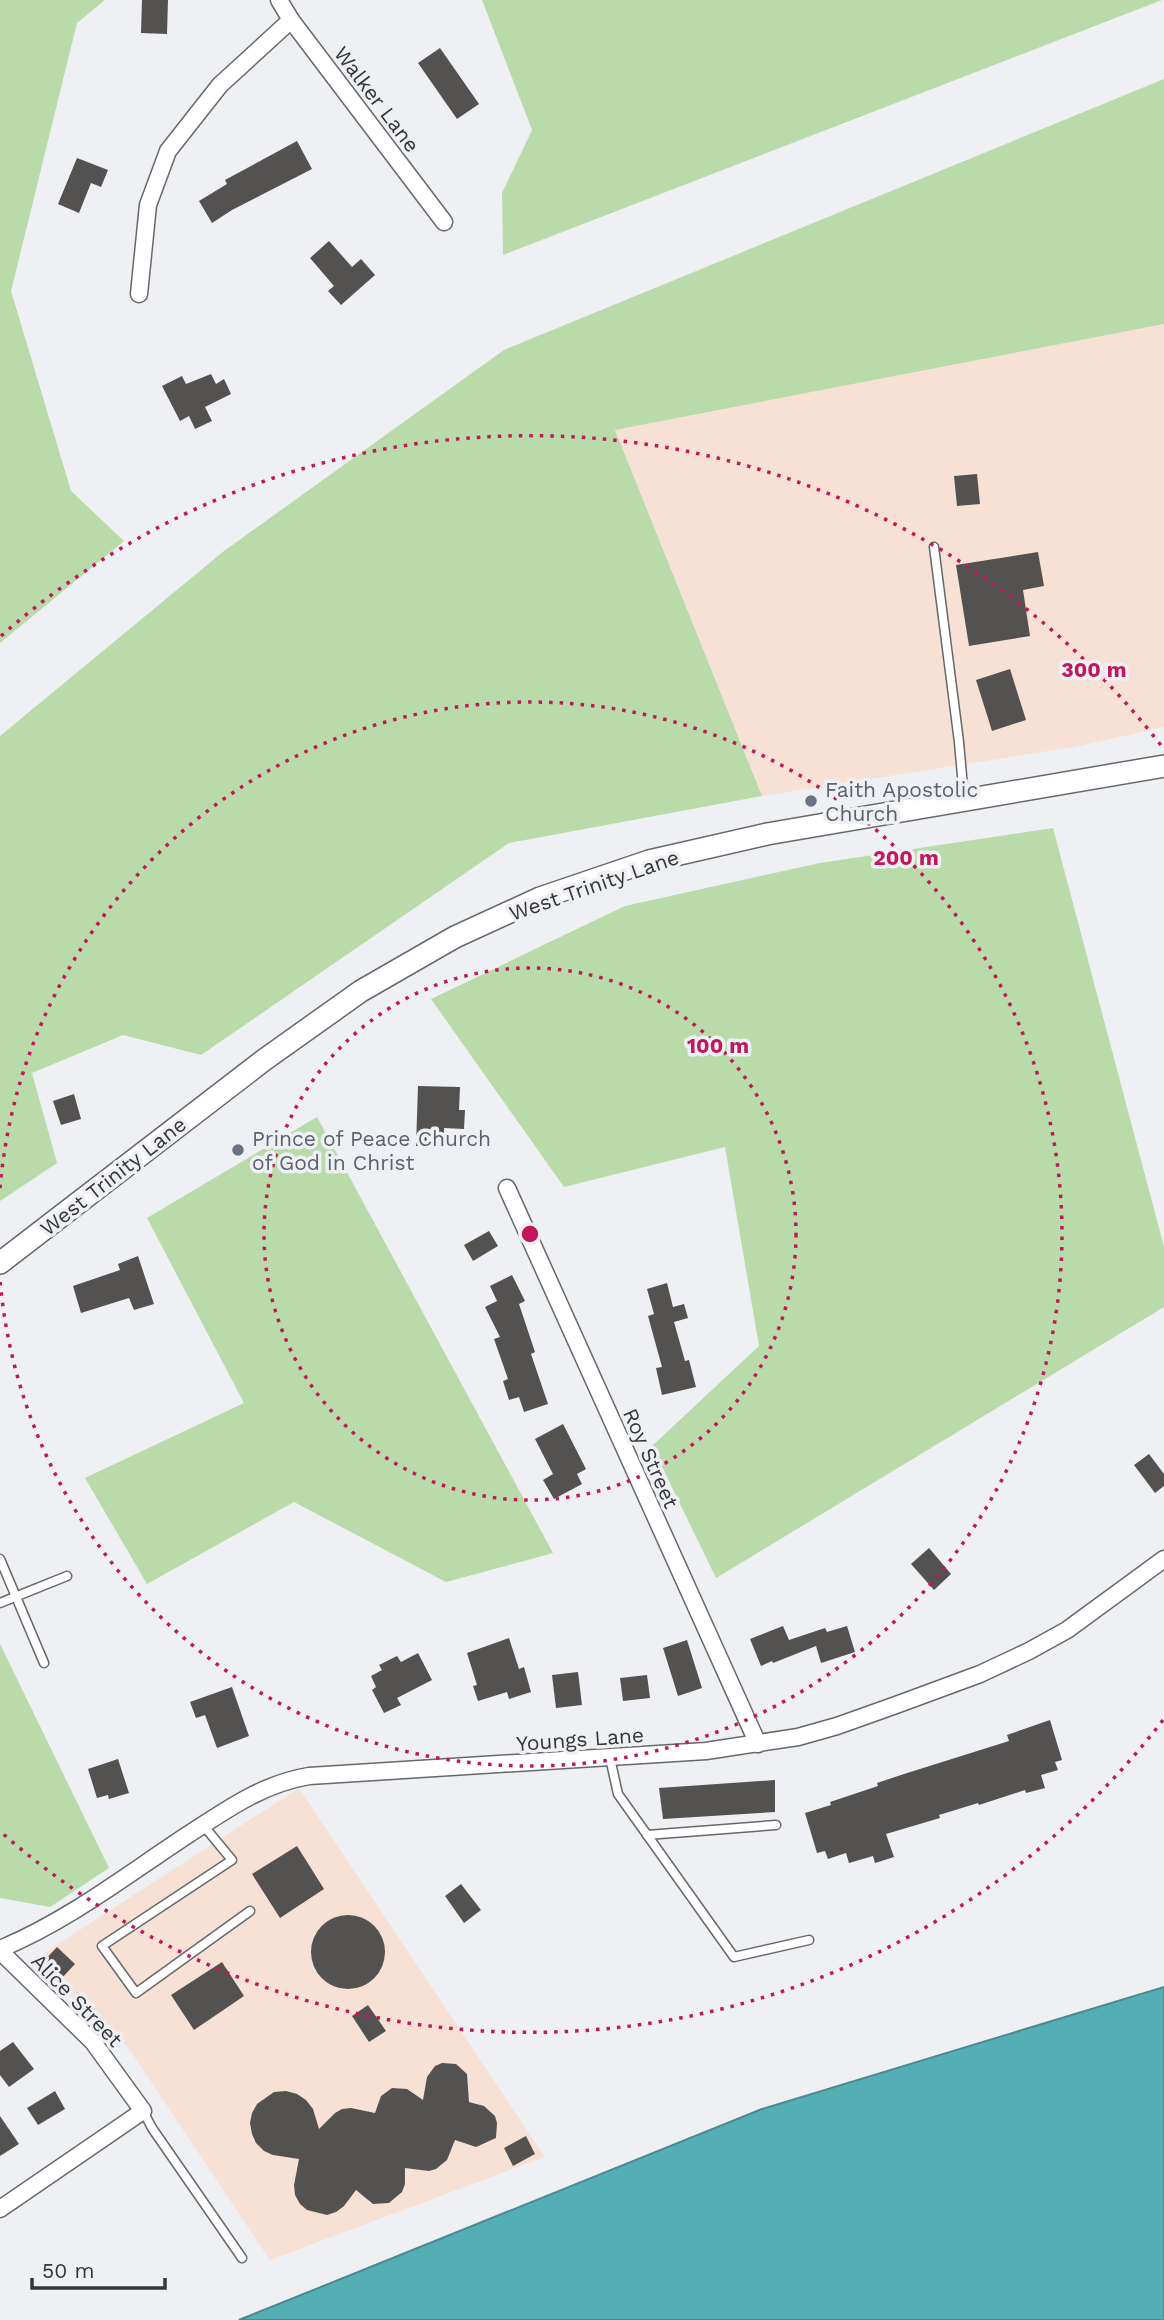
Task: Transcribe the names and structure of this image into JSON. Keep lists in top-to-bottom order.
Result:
{
  "streets": {
    "main road": ["West Trinity Lane"],
    "street": [
      "Walker Lane",
      "Roy Street",
      "Youngs Lane",
      "Alice Street"
    ]
  },
  "crossings": [
    ["Roy Street", "Youngs Lane"],
    ["Youngs Lane", "Alice Street"]
  ],
  "places": ["Faith Apostolic Church", "Prince of Peace Church of God in Christ"],
  "scale_bar": "50 m",
  "rings": ["300 m", "200 m", "100 m"]
}
